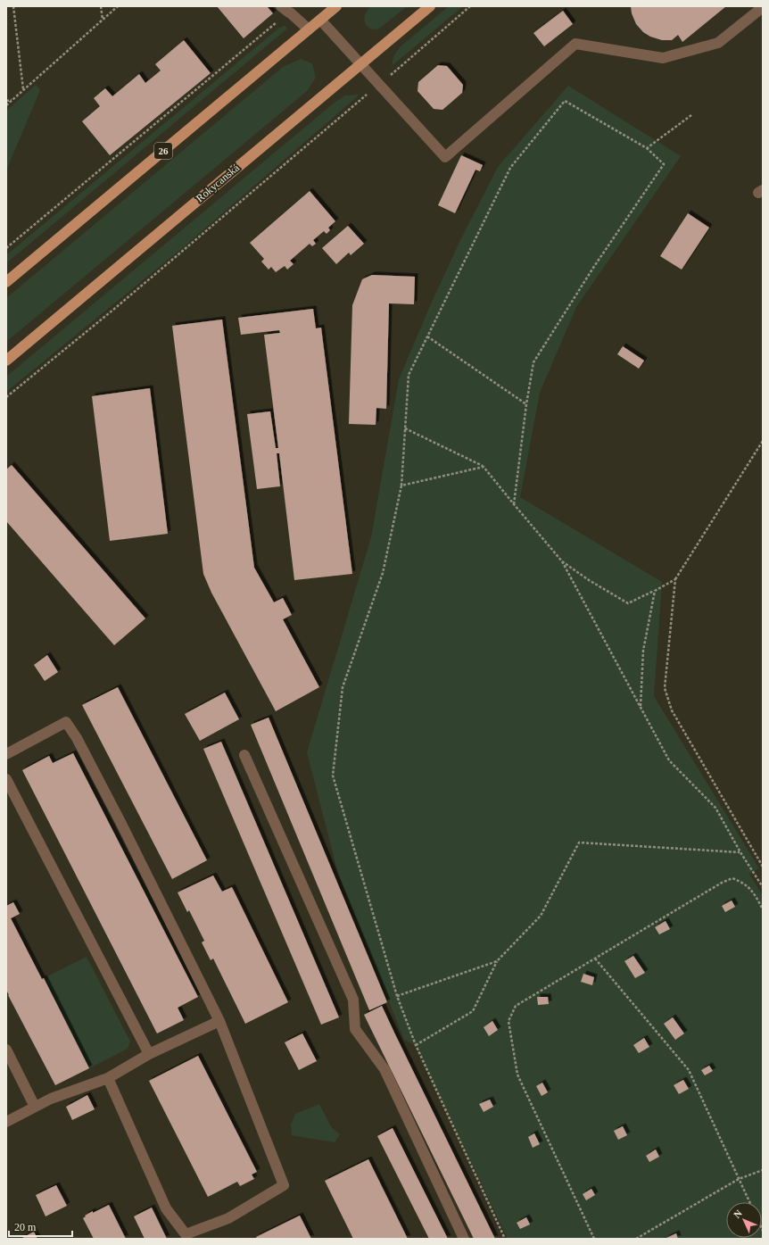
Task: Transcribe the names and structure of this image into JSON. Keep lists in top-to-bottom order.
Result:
{
  "streets": {
    "main road": ["26", "Rokycanská"]
  },
  "scale_bar": "20 m",
  "north": "top left"
}
